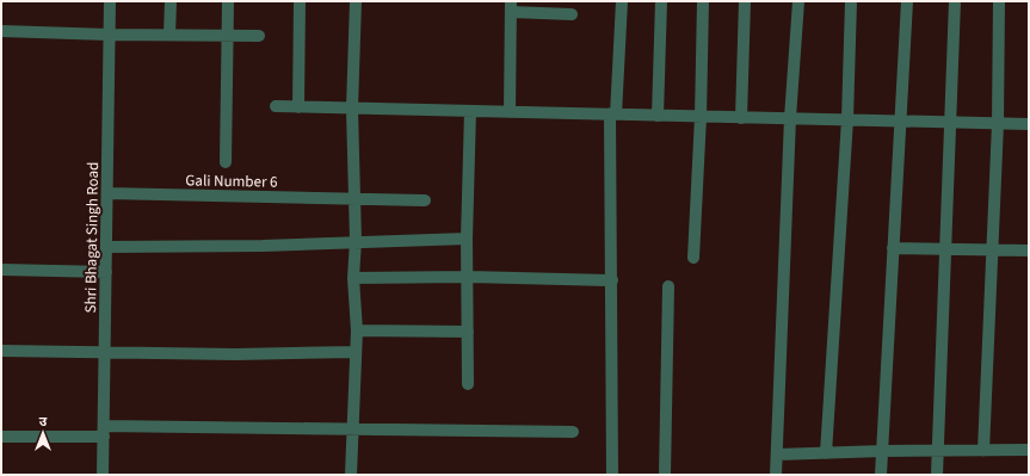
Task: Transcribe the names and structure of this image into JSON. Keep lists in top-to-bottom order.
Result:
{
  "streets": {
    "street": ["Gali Number 6", "Shri Bhagat Singh Road"]
  },
  "crossings": [
    ["Gali Number 6", "Shri Bhagat Singh Road"]
  ],
  "north": "top"
}
